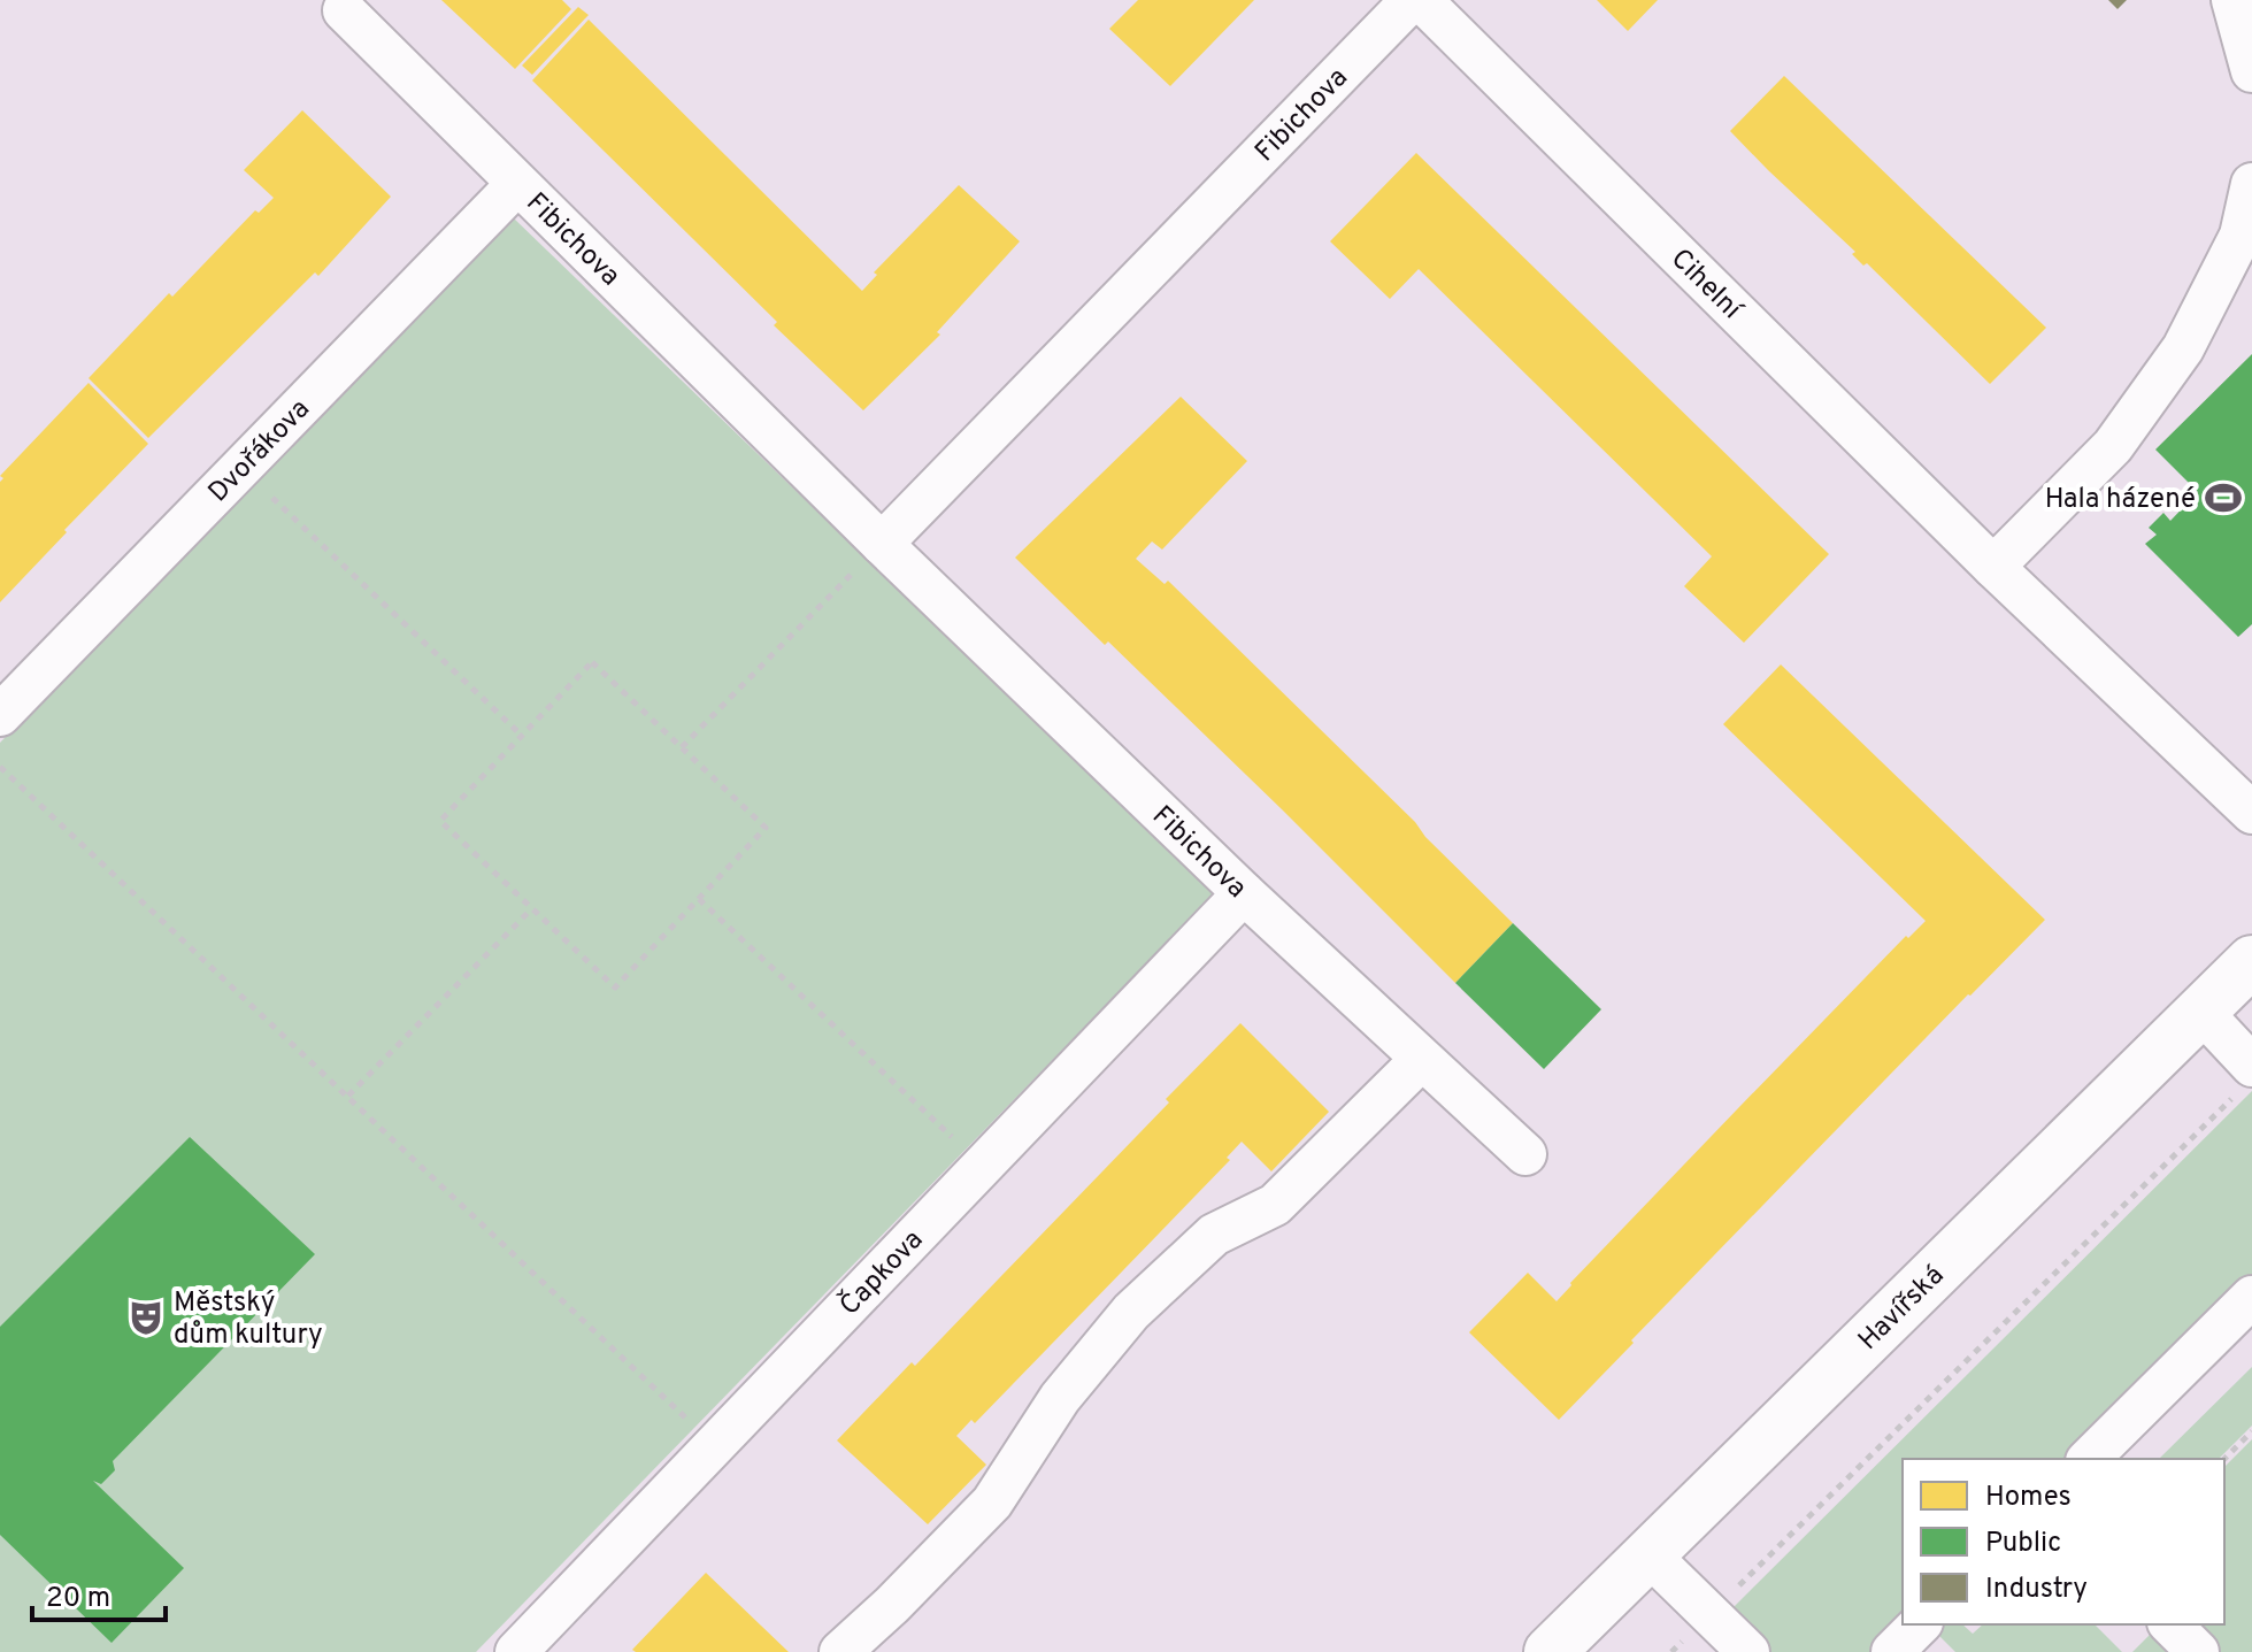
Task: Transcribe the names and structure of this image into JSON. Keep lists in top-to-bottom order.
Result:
{
  "streets": {
    "street": [
      "Fibichova",
      "Cihelní",
      "Dvořákova",
      "Čapkova",
      "Havířská"
    ]
  },
  "crossings": [
    ["Fibichova", "Dvořákova"],
    ["Fibichova", "Čapkova"]
  ],
  "places": {
    "sports": ["Hala házené"],
    "theatre": ["Městský dům kultury"]
  },
  "legend": ["Homes", "Public", "Industry"],
  "scale_bar": "20 m"
}
